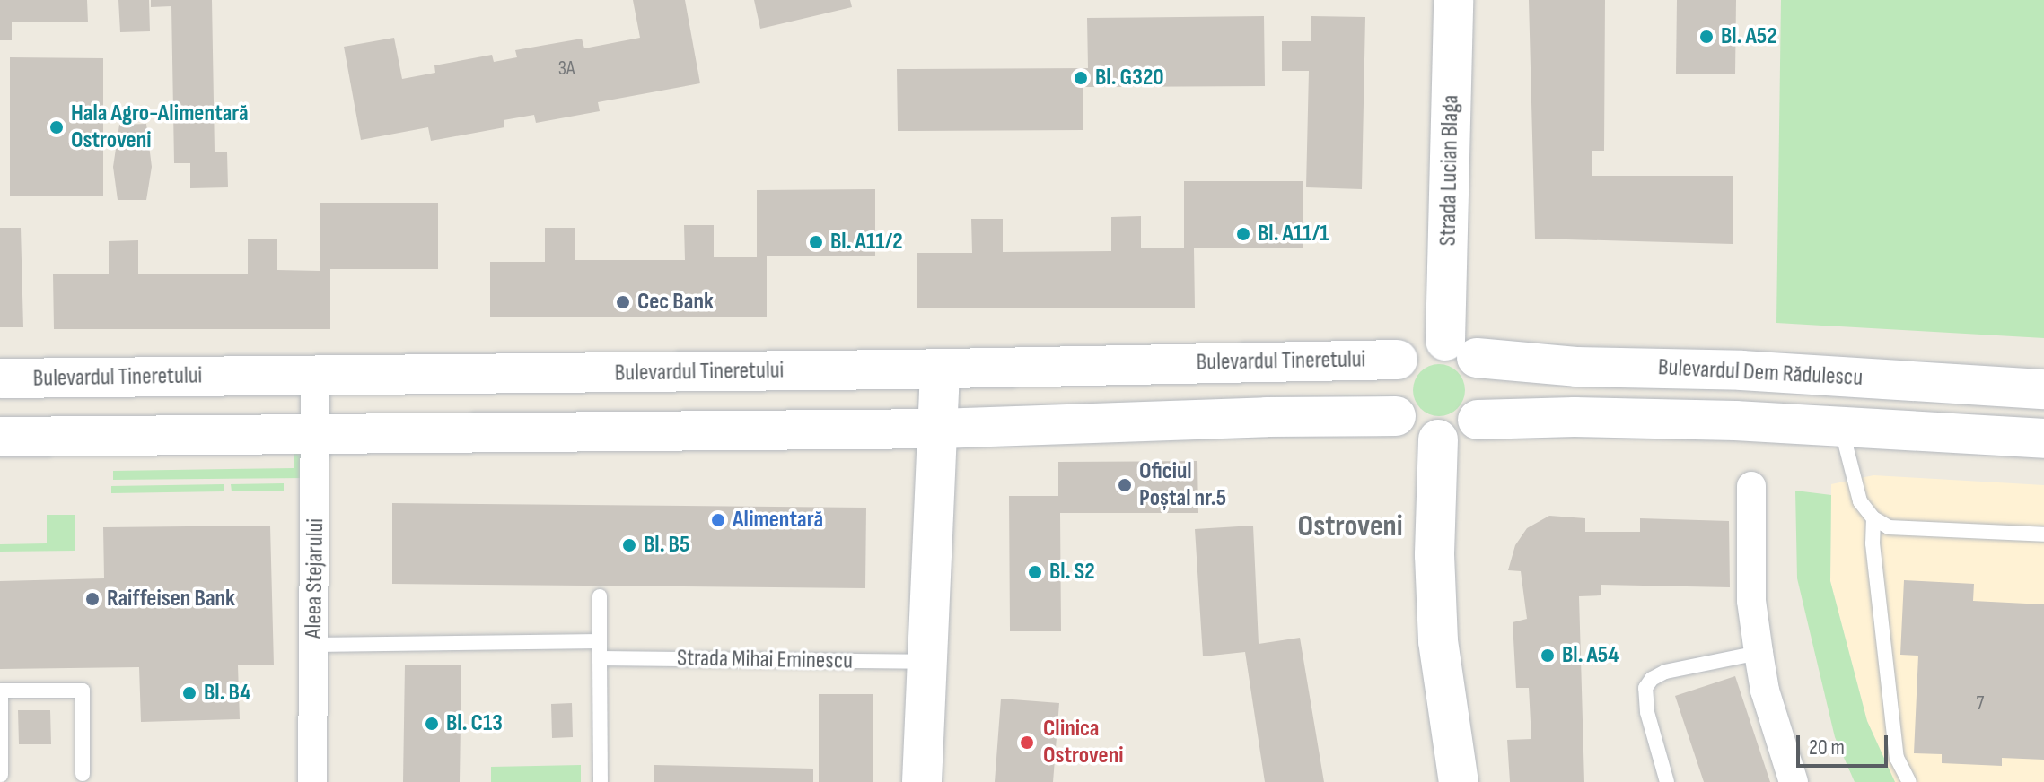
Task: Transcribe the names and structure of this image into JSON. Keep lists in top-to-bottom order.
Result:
{
  "streets": {
    "main road": ["Strada Lucian Blaga", "Bulevardul Tineretului", "Bulevardul Dem Rădulescu"],
    "street": ["Aleea Stejarului"],
    "lane": ["Strada Mihai Eminescu"]
  },
  "crossings": [
    ["Strada Lucian Blaga", "Bulevardul Tineretului"],
    ["Strada Lucian Blaga", "Bulevardul Dem Rădulescu"],
    ["Bulevardul Tineretului", "Bulevardul Dem Rădulescu"],
    ["Bulevardul Tineretului", "Aleea Stejarului"]
  ],
  "districts": ["Ostroveni"],
  "places": [
    "Bl. A52",
    "Bl. G320",
    "Hala Agro-Alimentară Ostroveni",
    "Bl. A11/1",
    "Bl. A11/2",
    "Cec Bank",
    "Oficiul Poștal nr.5",
    "Alimentară",
    "Bl. B5",
    "Bl. S2",
    "Raiffeisen Bank",
    "Bl. A54",
    "Bl. B4",
    "Bl. C13",
    "Clinica Ostroveni"
  ],
  "house_numbers": ["3A", "7"],
  "scale_bar": "20 m"
}
